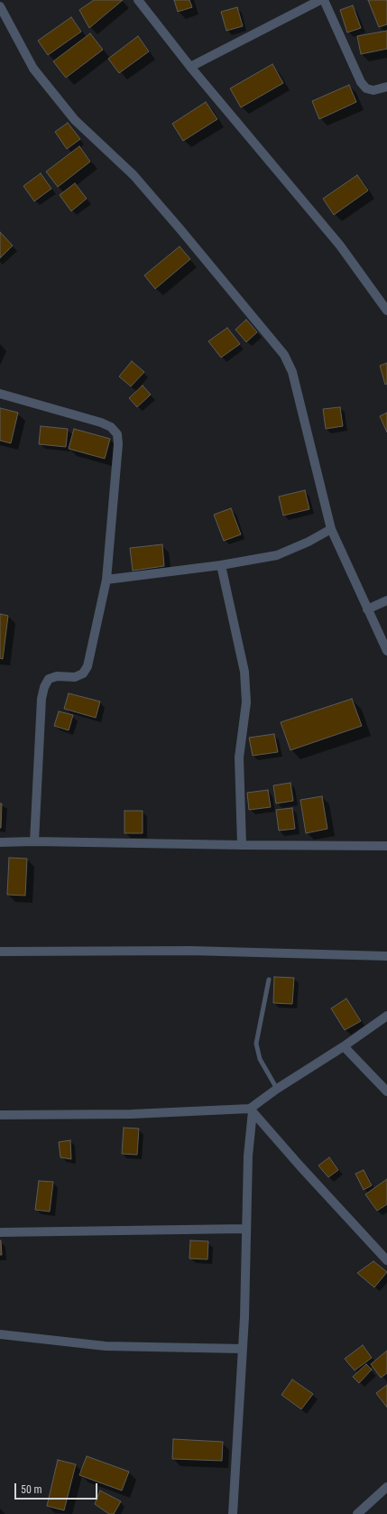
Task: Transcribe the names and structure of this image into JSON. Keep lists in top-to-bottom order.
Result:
{
  "scale_bar": "50 m"
}
